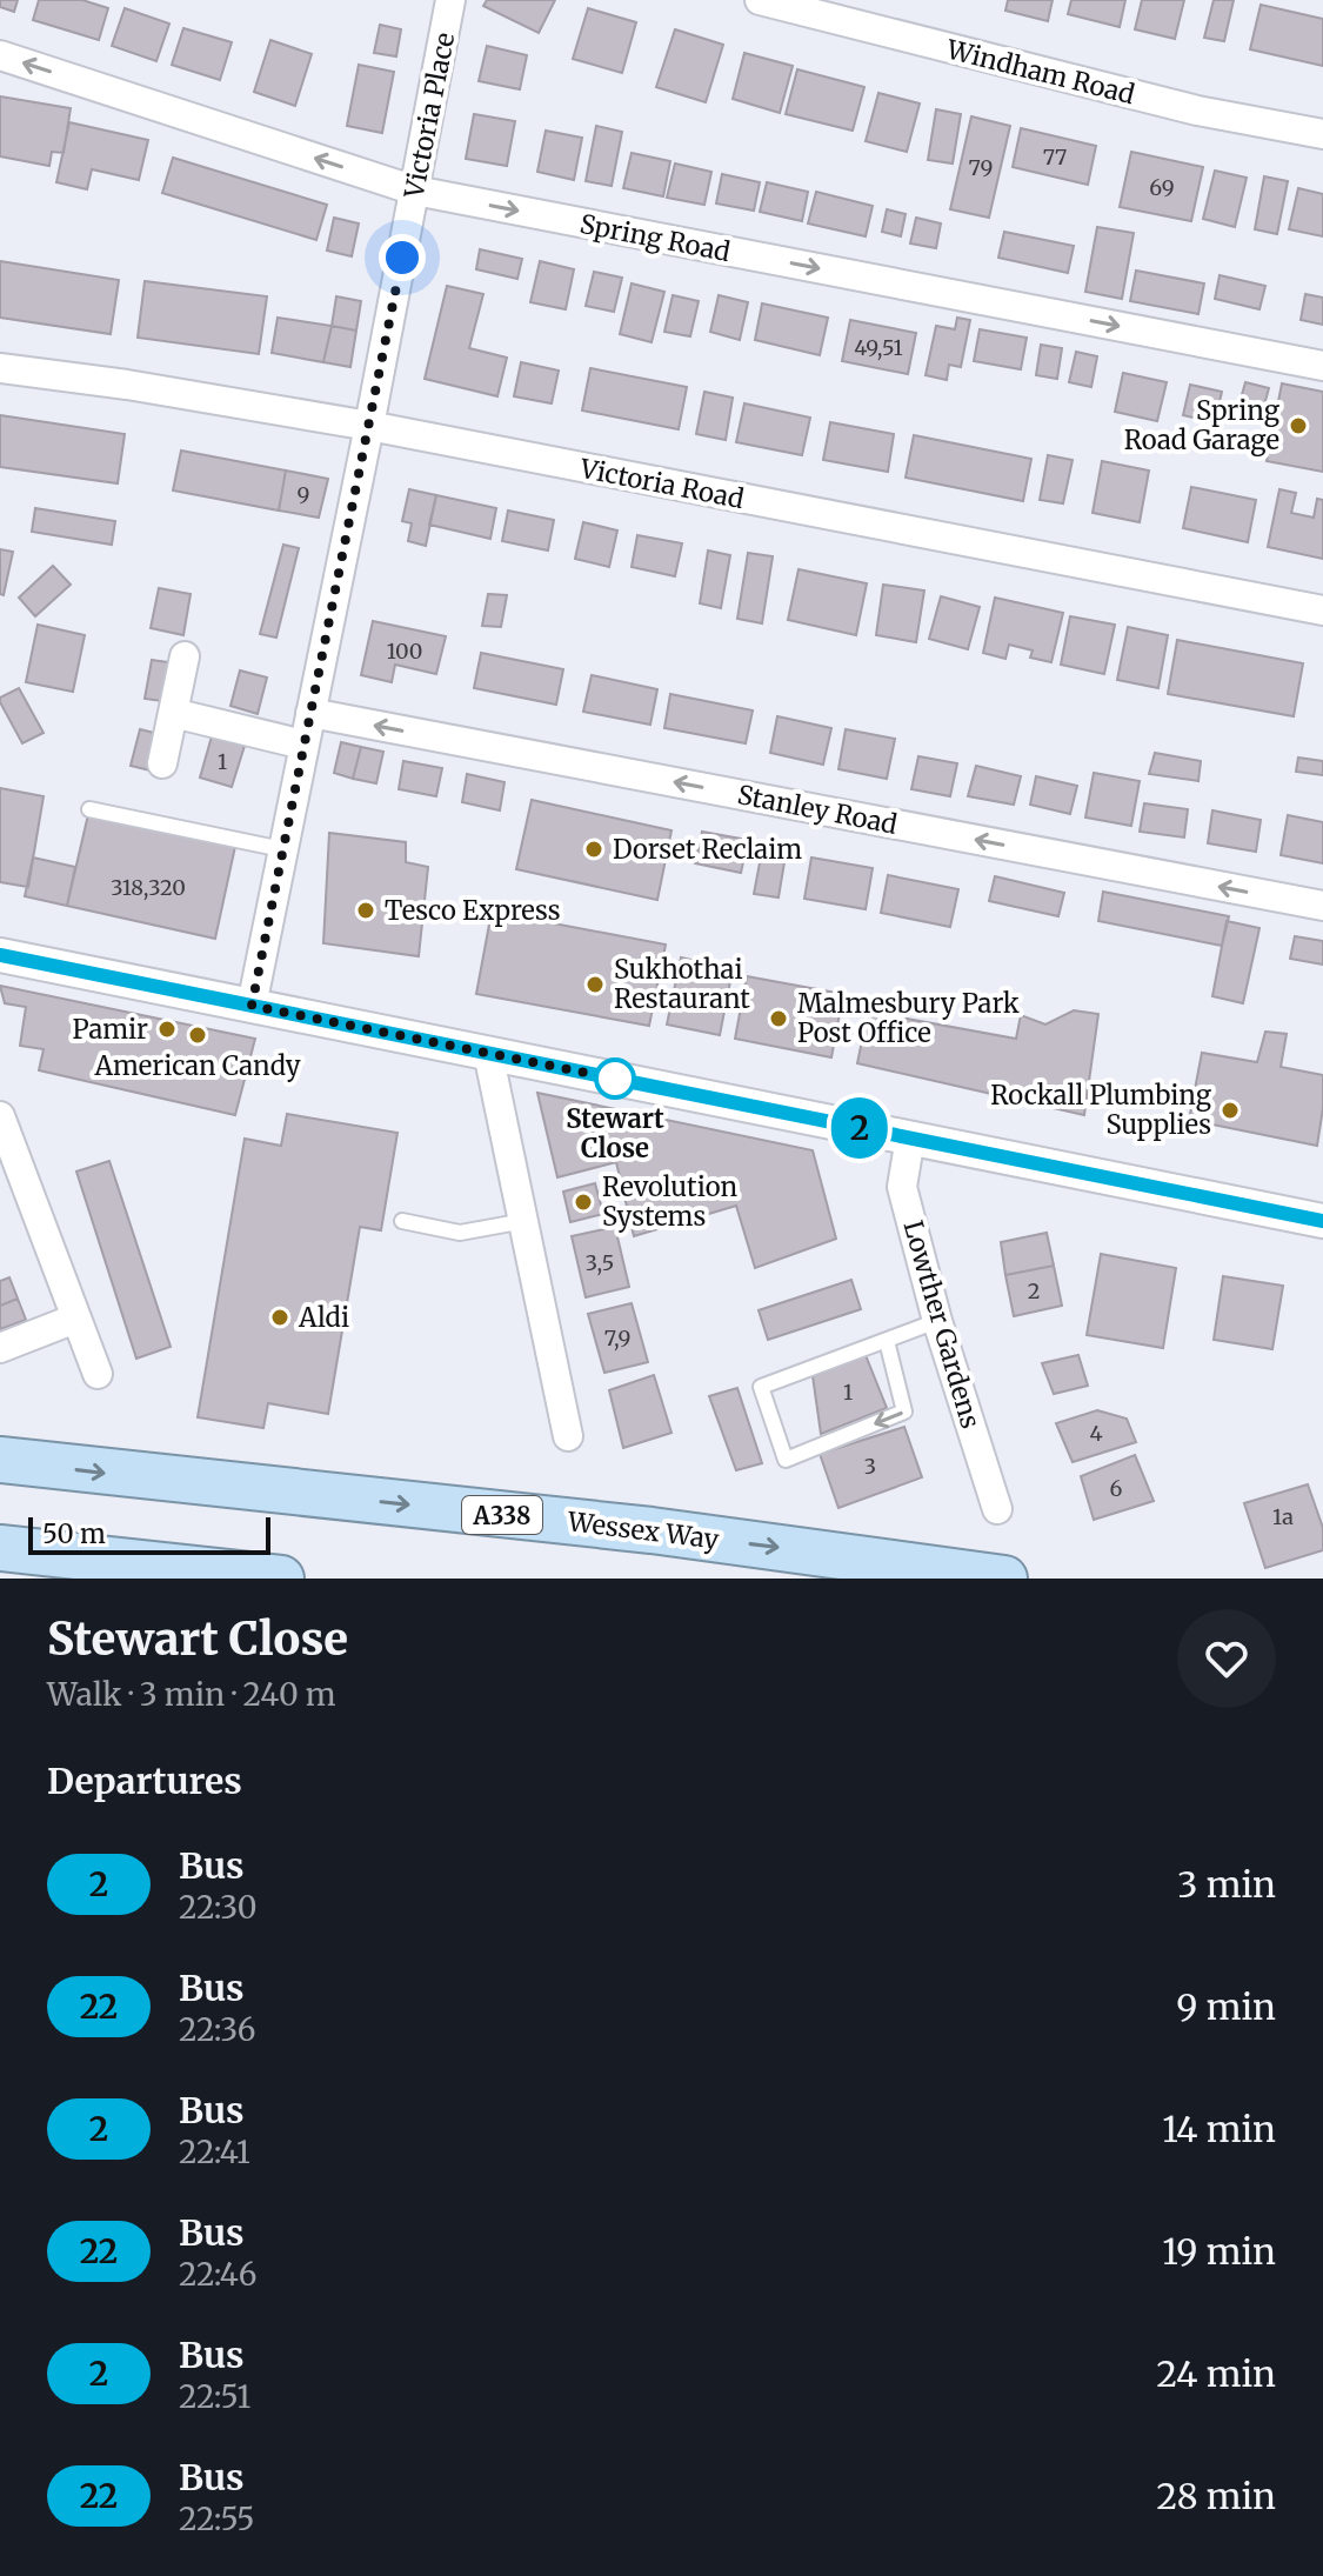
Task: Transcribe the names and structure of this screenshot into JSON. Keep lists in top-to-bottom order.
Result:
{
  "streets": {
    "highway": ["A338", "Wessex Way"],
    "street": [
      "Windham Road",
      "Victoria Place",
      "Spring Road",
      "Victoria Road",
      "Stanley Road",
      "Lowther Gardens"
    ]
  },
  "crossings": [
    ["Victoria Place", "Spring Road"],
    ["Victoria Place", "Victoria Road"],
    ["Victoria Place", "Stanley Road"]
  ],
  "one_way": ["Stanley Road", "Wessex Way"],
  "places": [
    "Spring Road Garage",
    "Dorset Reclaim",
    "Tesco Express",
    "Sukhothai Restaurant",
    "Malmesbury Park Post Office",
    "Pamir",
    "American Candy",
    "Stewart Close",
    "Rockall Plumbing Supplies",
    "Revolution Systems",
    "Aldi"
  ],
  "lines": ["bus line 2"],
  "house_numbers": [
    "77",
    "79",
    "69",
    "49,51",
    "9",
    "100",
    "1",
    "318,320",
    "3,5",
    "2",
    "7,9",
    "1",
    "4",
    "3",
    "6",
    "1a"
  ],
  "scale_bar": "50 m",
  "page": {
    "on_map": "2",
    "scale": "50 m",
    "heading": [
      ["Stewart Close", "Walk · 3 min · 240 m"],
      "Departures"
    ],
    "list": [
      {
        "mark": "2",
        "name": "Bus",
        "note": "22:30",
        "value": "3 min"
      },
      {
        "mark": "22",
        "name": "Bus",
        "note": "22:36",
        "value": "9 min"
      },
      {
        "mark": "2",
        "name": "Bus",
        "note": "22:41",
        "value": "14 min"
      },
      {
        "mark": "22",
        "name": "Bus",
        "note": "22:46",
        "value": "19 min"
      },
      {
        "mark": "2",
        "name": "Bus",
        "note": "22:51",
        "value": "24 min"
      },
      {
        "mark": "22",
        "name": "Bus",
        "note": "22:55",
        "value": "28 min"
      }
    ]
  }
}
